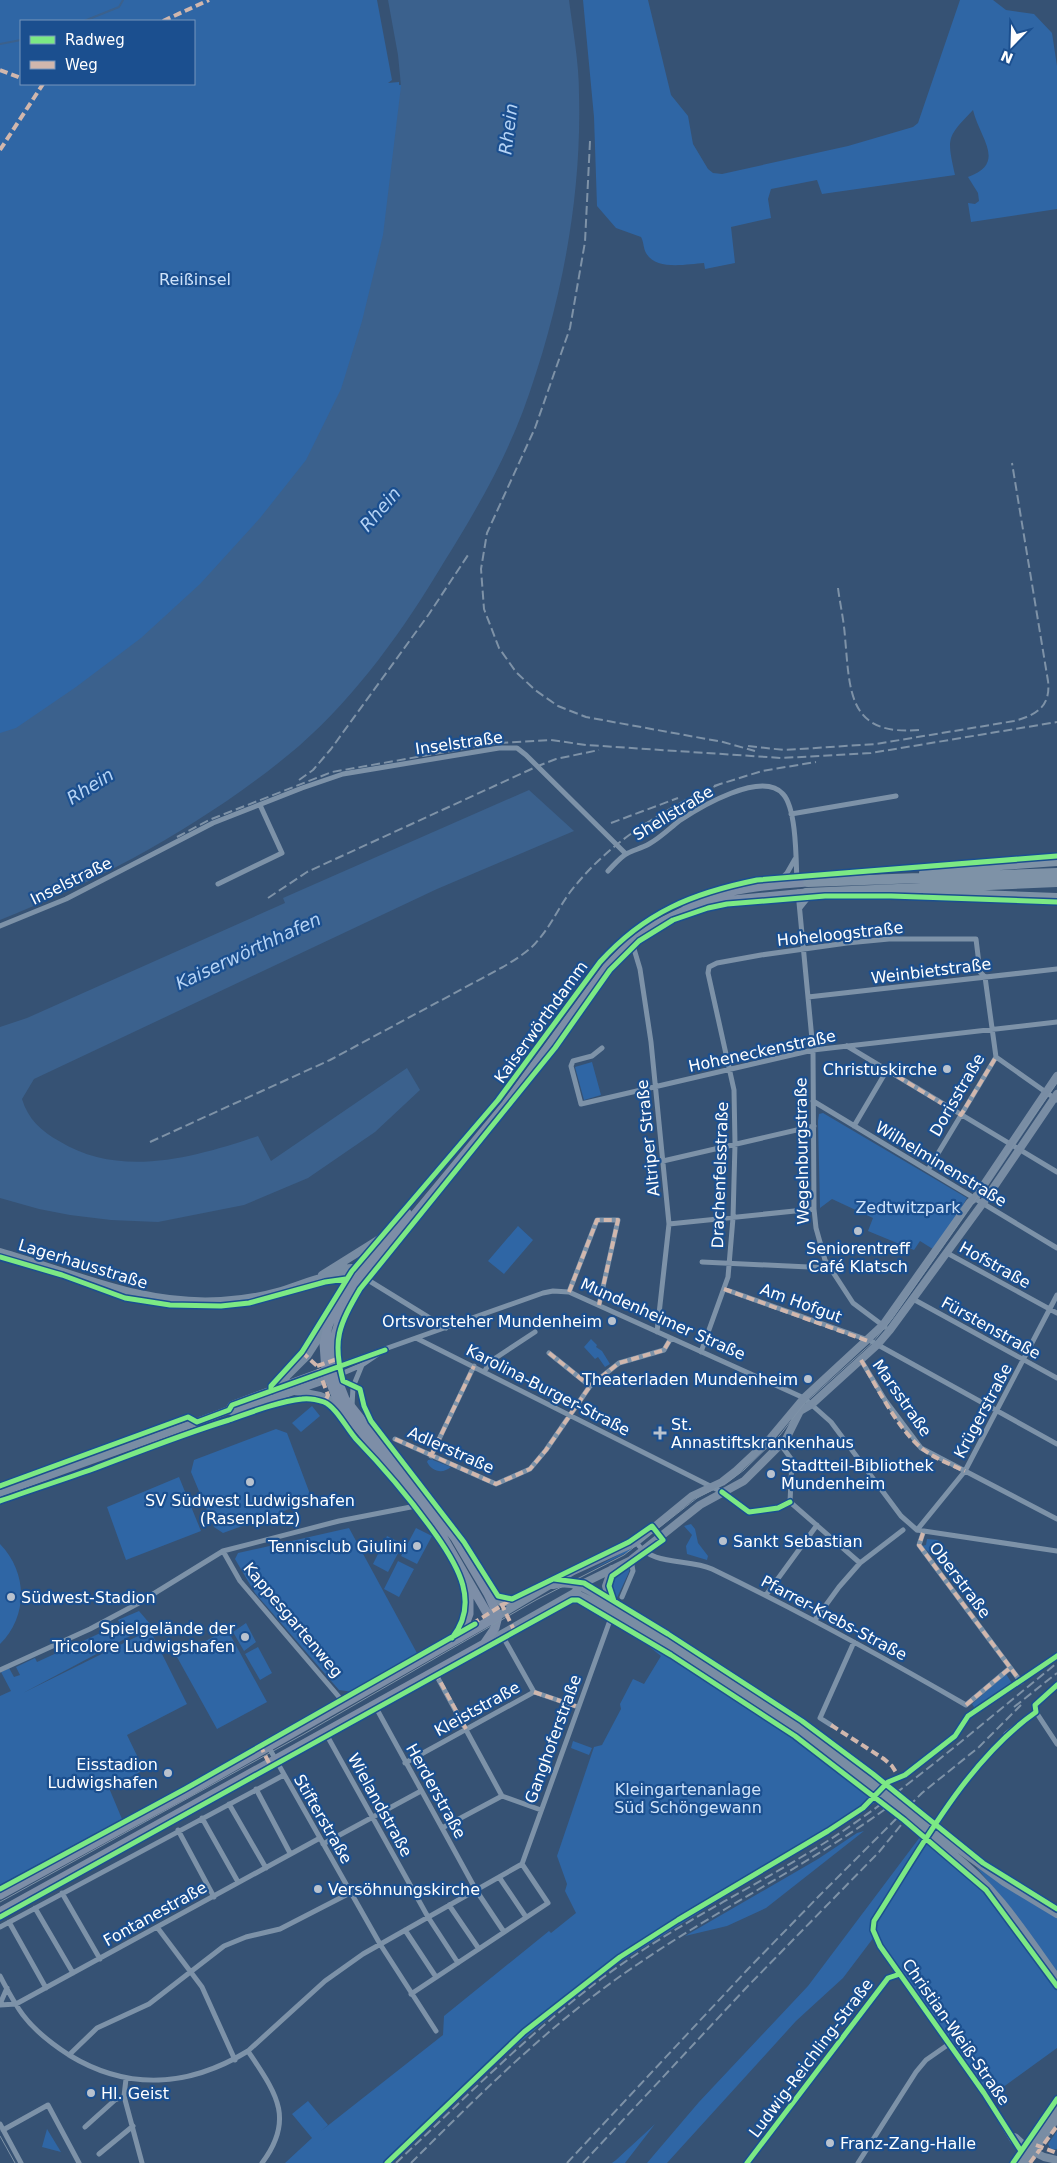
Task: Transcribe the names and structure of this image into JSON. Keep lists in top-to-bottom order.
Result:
{
  "streets": {
    "highway": ["Kaiserwörthdamm"],
    "street": [
      "Inselstraße",
      "Shellstraße",
      "Hoheloogstraße",
      "Weinbietstraße",
      "Hoheneckenstraße",
      "Dorisstraße",
      "Altriper Straße",
      "Wegelnburgstraße",
      "Wilhelminenstraße",
      "Drachenfelsstraße",
      "Lagerhausstraße",
      "Hofstraße",
      "Am Hofgut",
      "Mundenheimer Straße",
      "Fürstenstraße",
      "Karolina-Burger-Straße",
      "Marsstraße",
      "Krügerstraße",
      "Adlerstraße",
      "Oberstraße",
      "Pfarrer-Krebs-Straße",
      "Kappesgartenweg",
      "Kleiststraße",
      "Ganghoferstraße",
      "Herderstraße",
      "Wielandstraße",
      "Stifterstraße",
      "Fontanestraße",
      "Christian-Weiß-Straße",
      "Ludwig-Reichling-Straße"
    ]
  },
  "crossings": [
    ["Inselstraße", "Shellstraße"],
    ["Shellstraße", "Kaiserwörthdamm"],
    ["Shellstraße", "Wegelnburgstraße"],
    ["Hoheloogstraße", "Dorisstraße"],
    ["Hoheloogstraße", "Wegelnburgstraße"],
    ["Hoheloogstraße", "Drachenfelsstraße"],
    ["Weinbietstraße", "Dorisstraße"],
    ["Weinbietstraße", "Wegelnburgstraße"],
    ["Kaiserwörthdamm", "Altriper Straße"],
    ["Kaiserwörthdamm", "Wegelnburgstraße"],
    ["Kaiserwörthdamm", "Lagerhausstraße"],
    ["Hoheneckenstraße", "Dorisstraße"],
    ["Hoheneckenstraße", "Altriper Straße"],
    ["Hoheneckenstraße", "Wegelnburgstraße"],
    ["Hoheneckenstraße", "Drachenfelsstraße"],
    ["Dorisstraße", "Wilhelminenstraße"],
    ["Altriper Straße", "Mundenheimer Straße"],
    ["Wegelnburgstraße", "Wilhelminenstraße"],
    ["Drachenfelsstraße", "Am Hofgut"],
    ["Drachenfelsstraße", "Mundenheimer Straße"],
    ["Hofstraße", "Krügerstraße"],
    ["Am Hofgut", "Krügerstraße"],
    ["Mundenheimer Straße", "Karolina-Burger-Straße"],
    ["Mundenheimer Straße", "Oberstraße"],
    ["Fürstenstraße", "Krügerstraße"],
    ["Karolina-Burger-Straße", "Adlerstraße"],
    ["Marsstraße", "Krügerstraße"],
    ["Krügerstraße", "Oberstraße"],
    ["Oberstraße", "Pfarrer-Krebs-Straße"],
    ["Kleiststraße", "Herderstraße"],
    ["Stifterstraße", "Fontanestraße"],
    ["Christian-Weiß-Straße", "Ludwig-Reichling-Straße"]
  ],
  "water": ["Rhein", "Kaiserwörthhafen"],
  "parks": ["Reißinsel", "Zedtwitzpark", "Kleingartenanlage Süd Schöngewann"],
  "places": {
    "other": [
      "Christuskirche",
      "Seniorentreff Café Klatsch",
      "Ortsvorsteher Mundenheim",
      "Theaterladen Mundenheim",
      "Stadtteil-Bibliothek Mundenheim",
      "SV Südwest Ludwigshafen (Rasenplatz)",
      "Sankt Sebastian",
      "Tennisclub Giulini",
      "Südwest-Stadion",
      "Spielgelände der Tricolore Ludwigshafen",
      "Eisstadion Ludwigshafen",
      "Versöhnungskirche",
      "Hl. Geist",
      "Franz-Zang-Halle"
    ],
    "health": ["St. Annastiftskrankenhaus"]
  },
  "legend": ["Radweg", "Weg"],
  "north": "bottom left"
}
